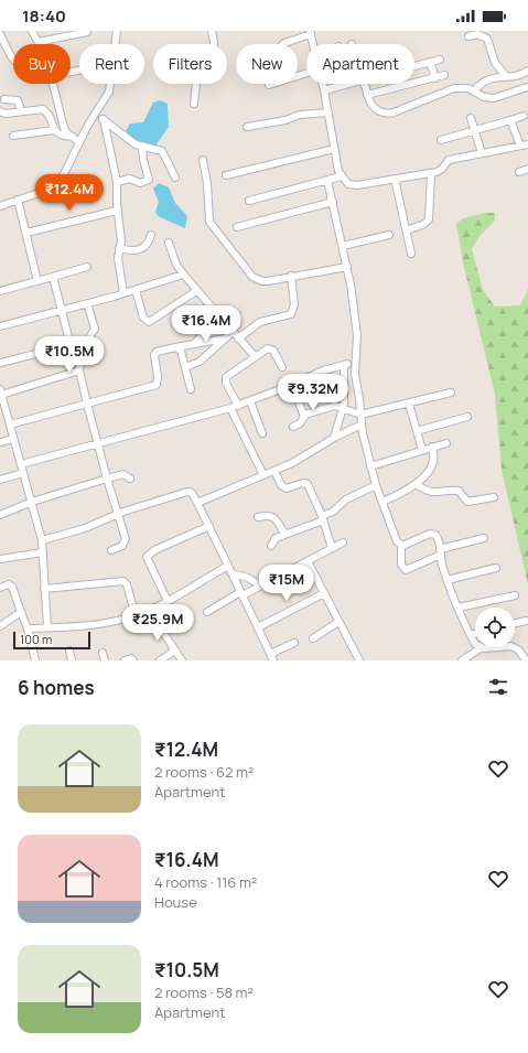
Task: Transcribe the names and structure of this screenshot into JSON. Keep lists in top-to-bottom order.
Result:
{
  "scale_bar": "100 m",
  "page": {
    "status": "18:40",
    "chip": [
      "Buy",
      "Rent",
      "Filters",
      "New",
      "Apartment"
    ],
    "price": [
      "₹12.4M",
      "₹16.4M",
      "₹10.5M",
      "₹9.32M",
      "₹15M",
      "₹25.9M"
    ],
    "scale": "100 m",
    "heading": "6 homes",
    "list": [
      {
        "name": "₹12.4M",
        "note": "2 rooms · 62 m² · Apartment"
      },
      {
        "name": "₹16.4M",
        "note": "4 rooms · 116 m² · House"
      },
      {
        "name": "₹10.5M",
        "note": "2 rooms · 58 m² · Apartment"
      }
    ]
  }
}
